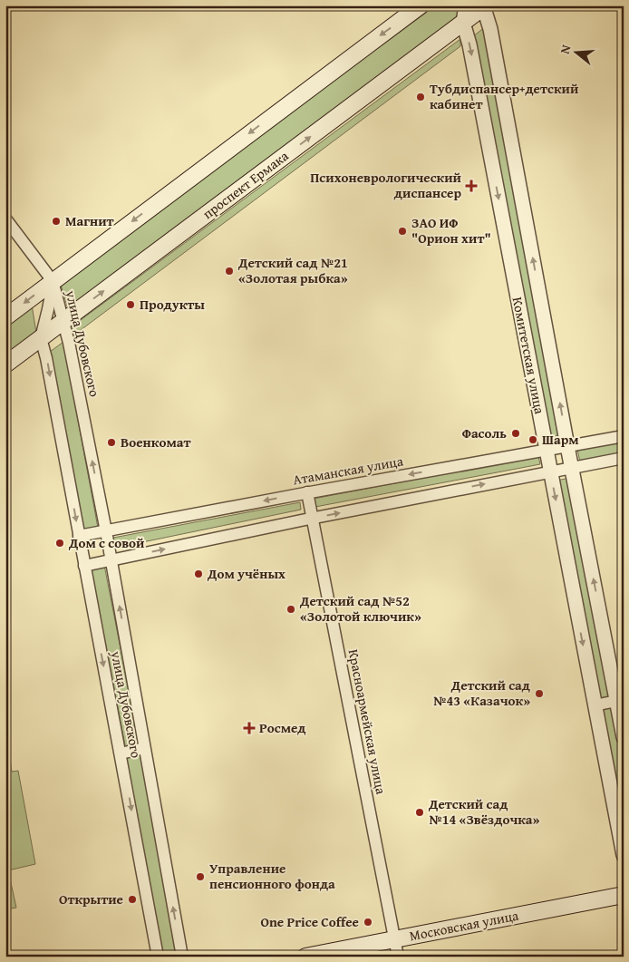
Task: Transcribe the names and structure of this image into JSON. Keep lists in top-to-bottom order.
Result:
{
  "streets": {
    "main road": ["проспект Ермака", "Московская улица"],
    "street": [
      "улица Дубовского",
      "Комитетская улица",
      "Атаманская улица",
      "Красноармейская улица"
    ]
  },
  "crossings": [
    ["проспект Ермака", "улица Дубовского"],
    ["проспект Ермака", "Комитетская улица"],
    ["улица Дубовского", "Атаманская улица"],
    ["Комитетская улица", "Атаманская улица"],
    ["Атаманская улица", "Красноармейская улица"],
    ["Красноармейская улица", "Московская улица"]
  ],
  "places": {
    "other": [
      "Тубдиспансер+детский кабинет",
      "Магнит",
      "ЗАО ИФ \"Орион хит\"",
      "Детский сад №21 «Золотая рыбка»",
      "Продукты",
      "Фасоль",
      "Шарм",
      "Военкомат",
      "Дом с совой",
      "Дом учёных",
      "Детский сад №52 «Золотой ключик»",
      "Детский сад №43 «Казачок»",
      "Детский сад №14 «Звёздочка»",
      "Управление пенсионного фонда",
      "Открытие",
      "One Price Coffee"
    ],
    "health": ["Психоневрологический диспансер", "Росмед"]
  },
  "north": "left"
}
